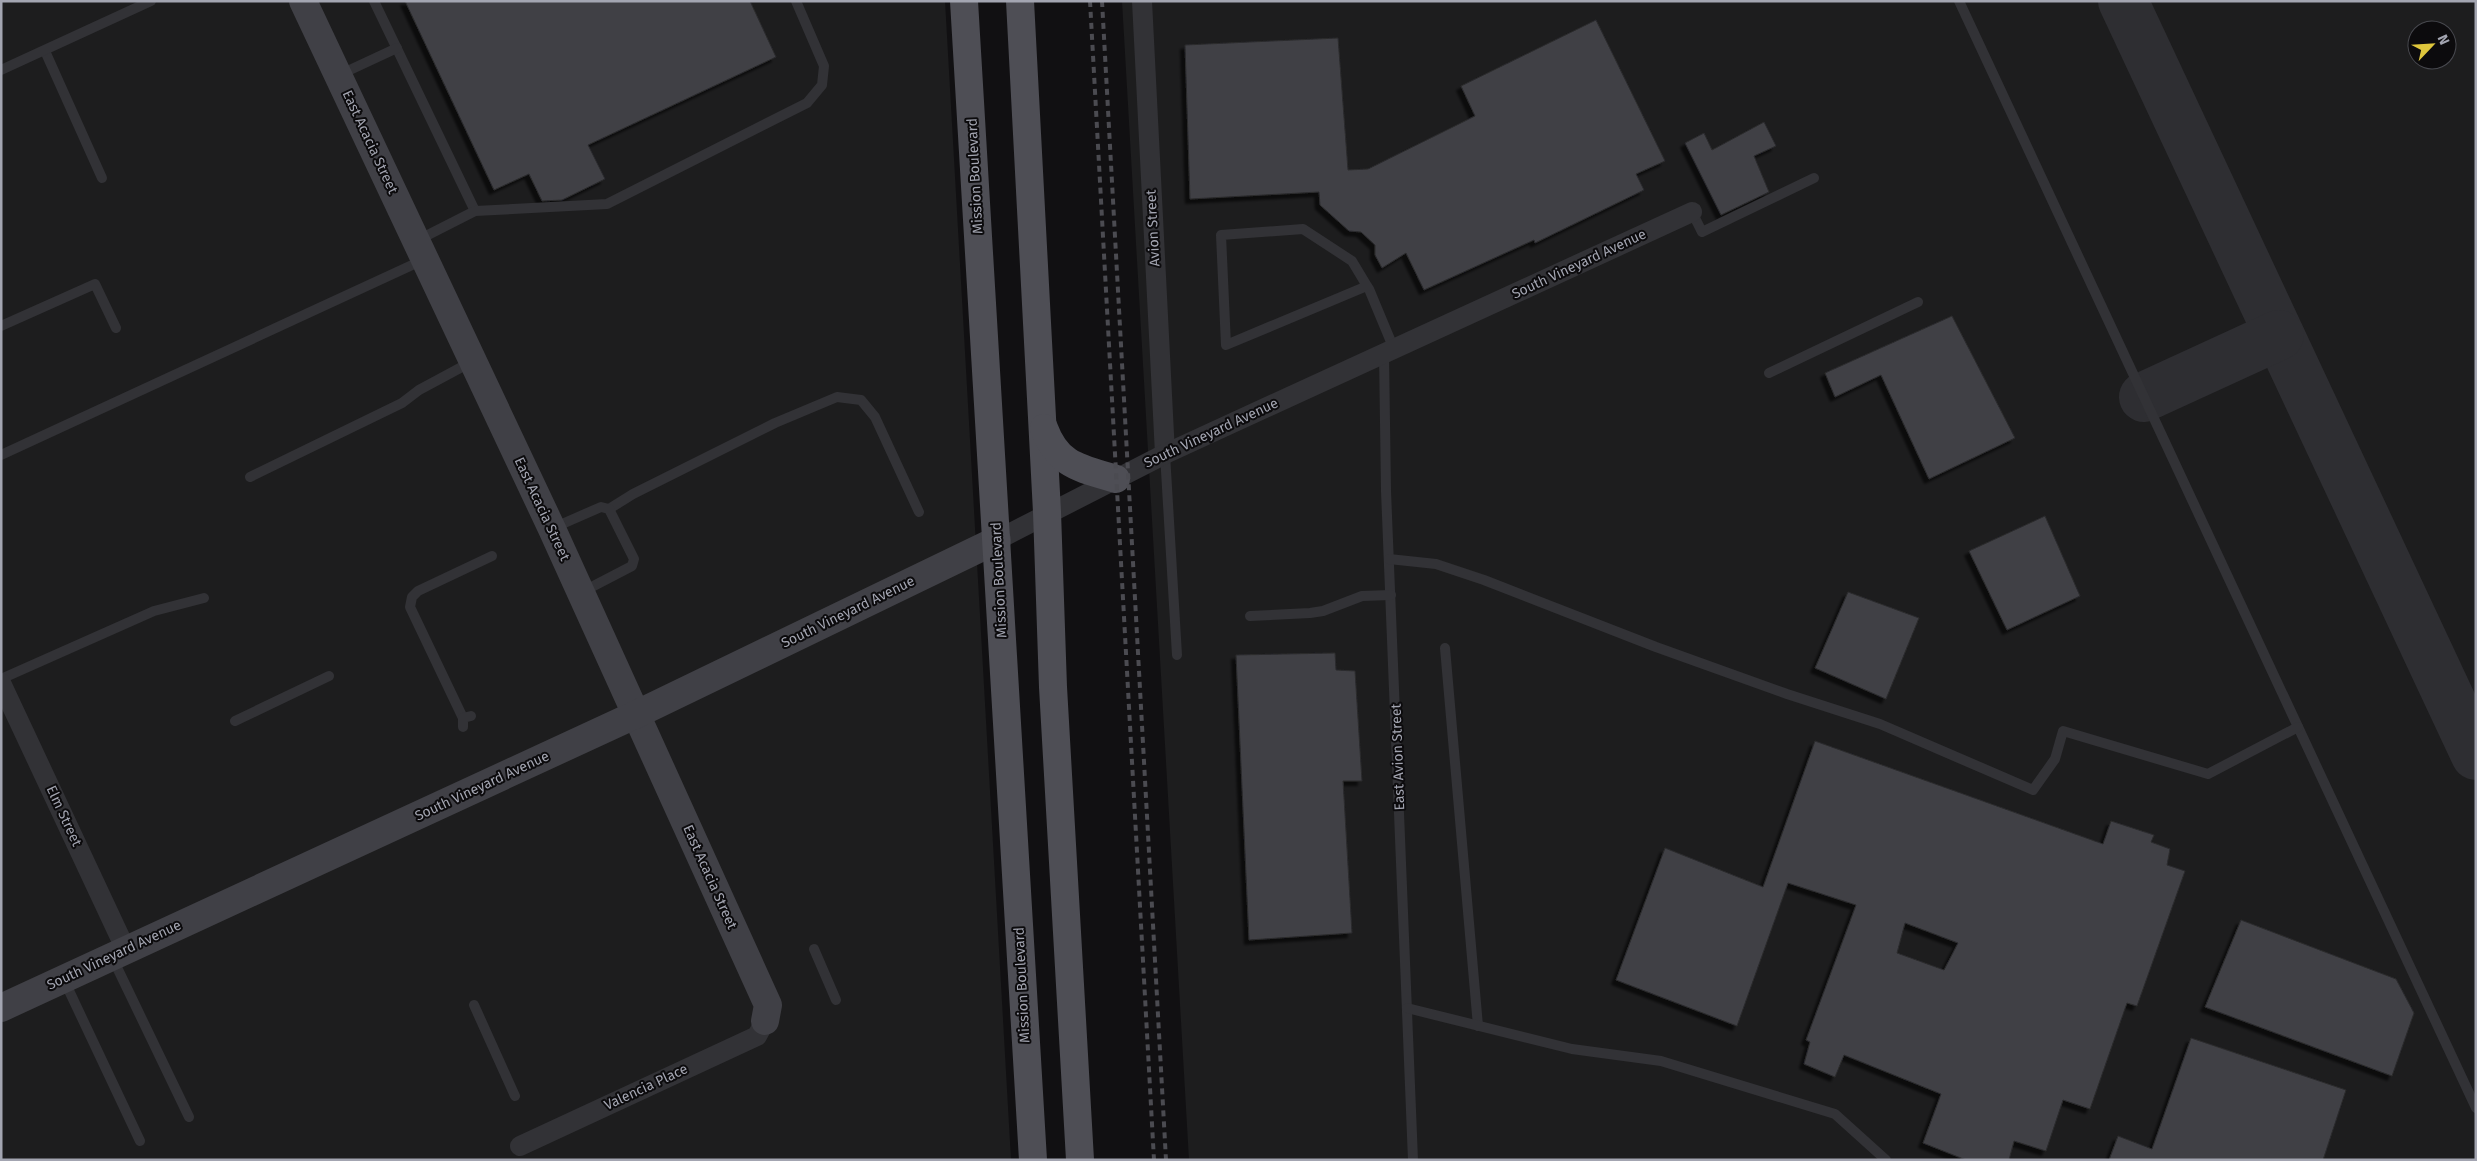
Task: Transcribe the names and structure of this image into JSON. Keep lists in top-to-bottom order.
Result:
{
  "streets": {
    "main road": ["Mission Boulevard"],
    "street": [
      "East Acacia Street",
      "Avion Street",
      "South Vineyard Avenue",
      "Elm Street",
      "Valencia Place"
    ],
    "lane": ["East Avion Street"]
  },
  "crossings": [
    ["East Acacia Street", "South Vineyard Avenue"],
    ["East Acacia Street", "Valencia Place"],
    ["Mission Boulevard", "South Vineyard Avenue"],
    ["Avion Street", "South Vineyard Avenue"],
    ["South Vineyard Avenue", "East Avion Street"],
    ["South Vineyard Avenue", "Elm Street"]
  ],
  "north": "top right"
}
